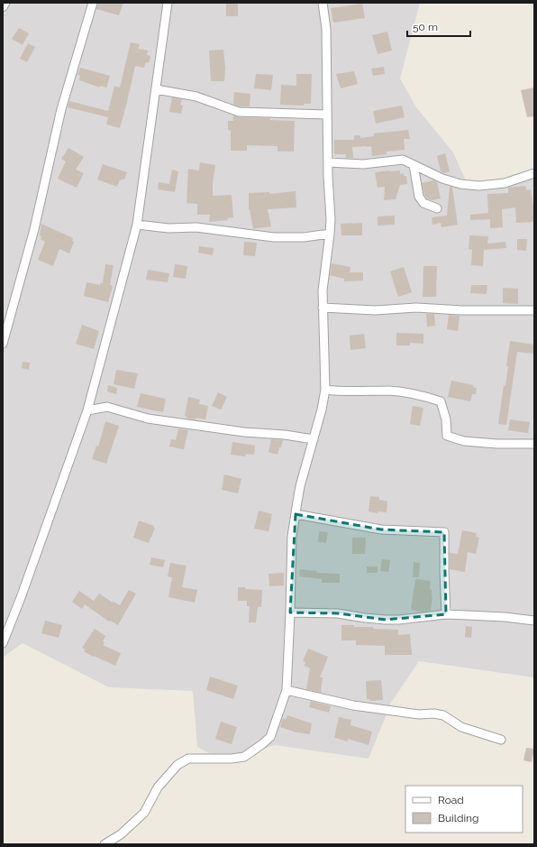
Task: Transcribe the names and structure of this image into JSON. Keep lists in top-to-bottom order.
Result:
{
  "legend": ["Road", "Building"],
  "scale_bar": "50 m"
}
